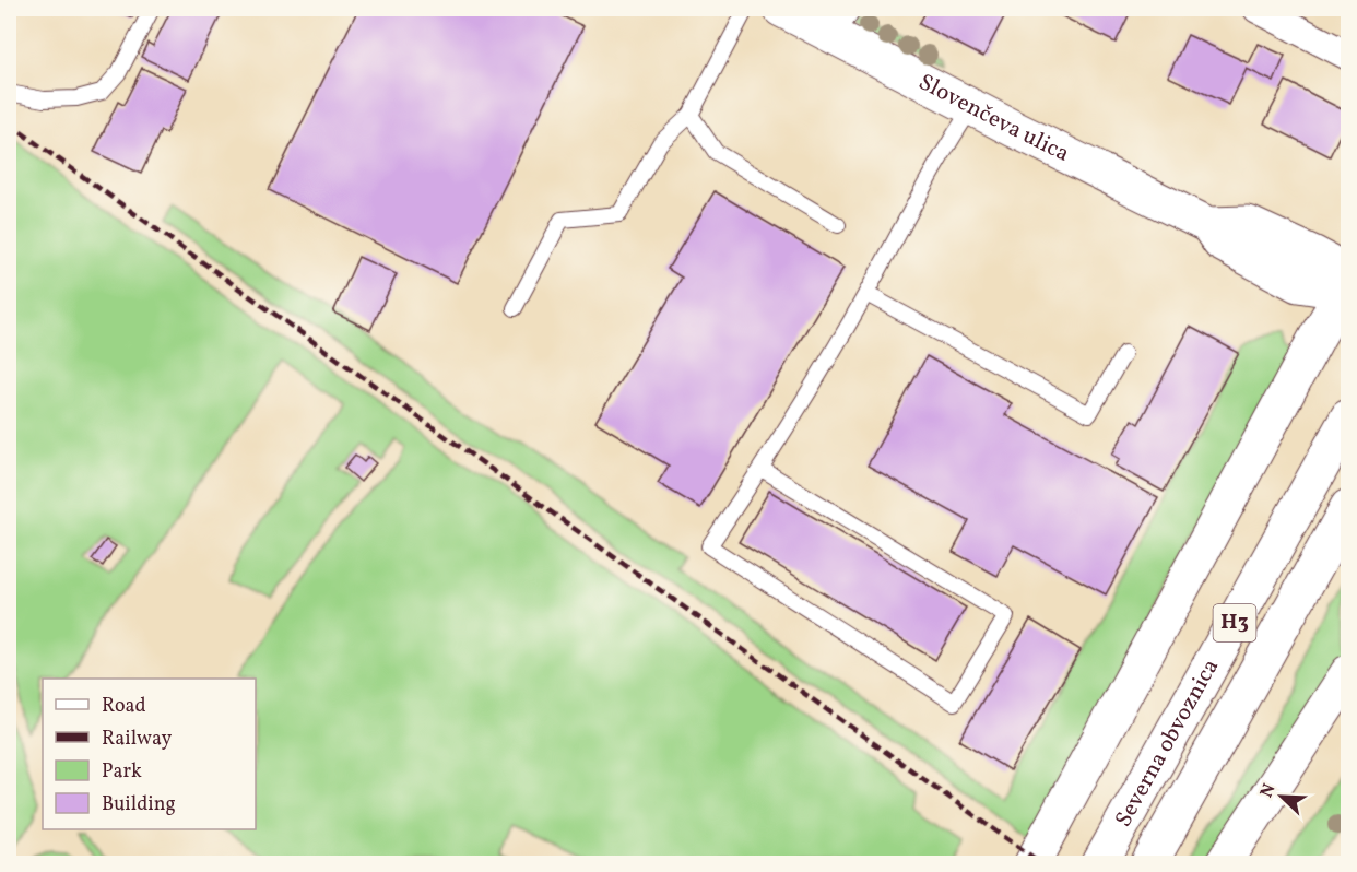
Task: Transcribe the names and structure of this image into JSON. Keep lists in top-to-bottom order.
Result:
{
  "streets": {
    "main road": ["Slovenčeva ulica", "H3", "Severna obvoznica"]
  },
  "legend": [
    "Road",
    "Railway",
    "Park",
    "Building"
  ],
  "north": "top left"
}
